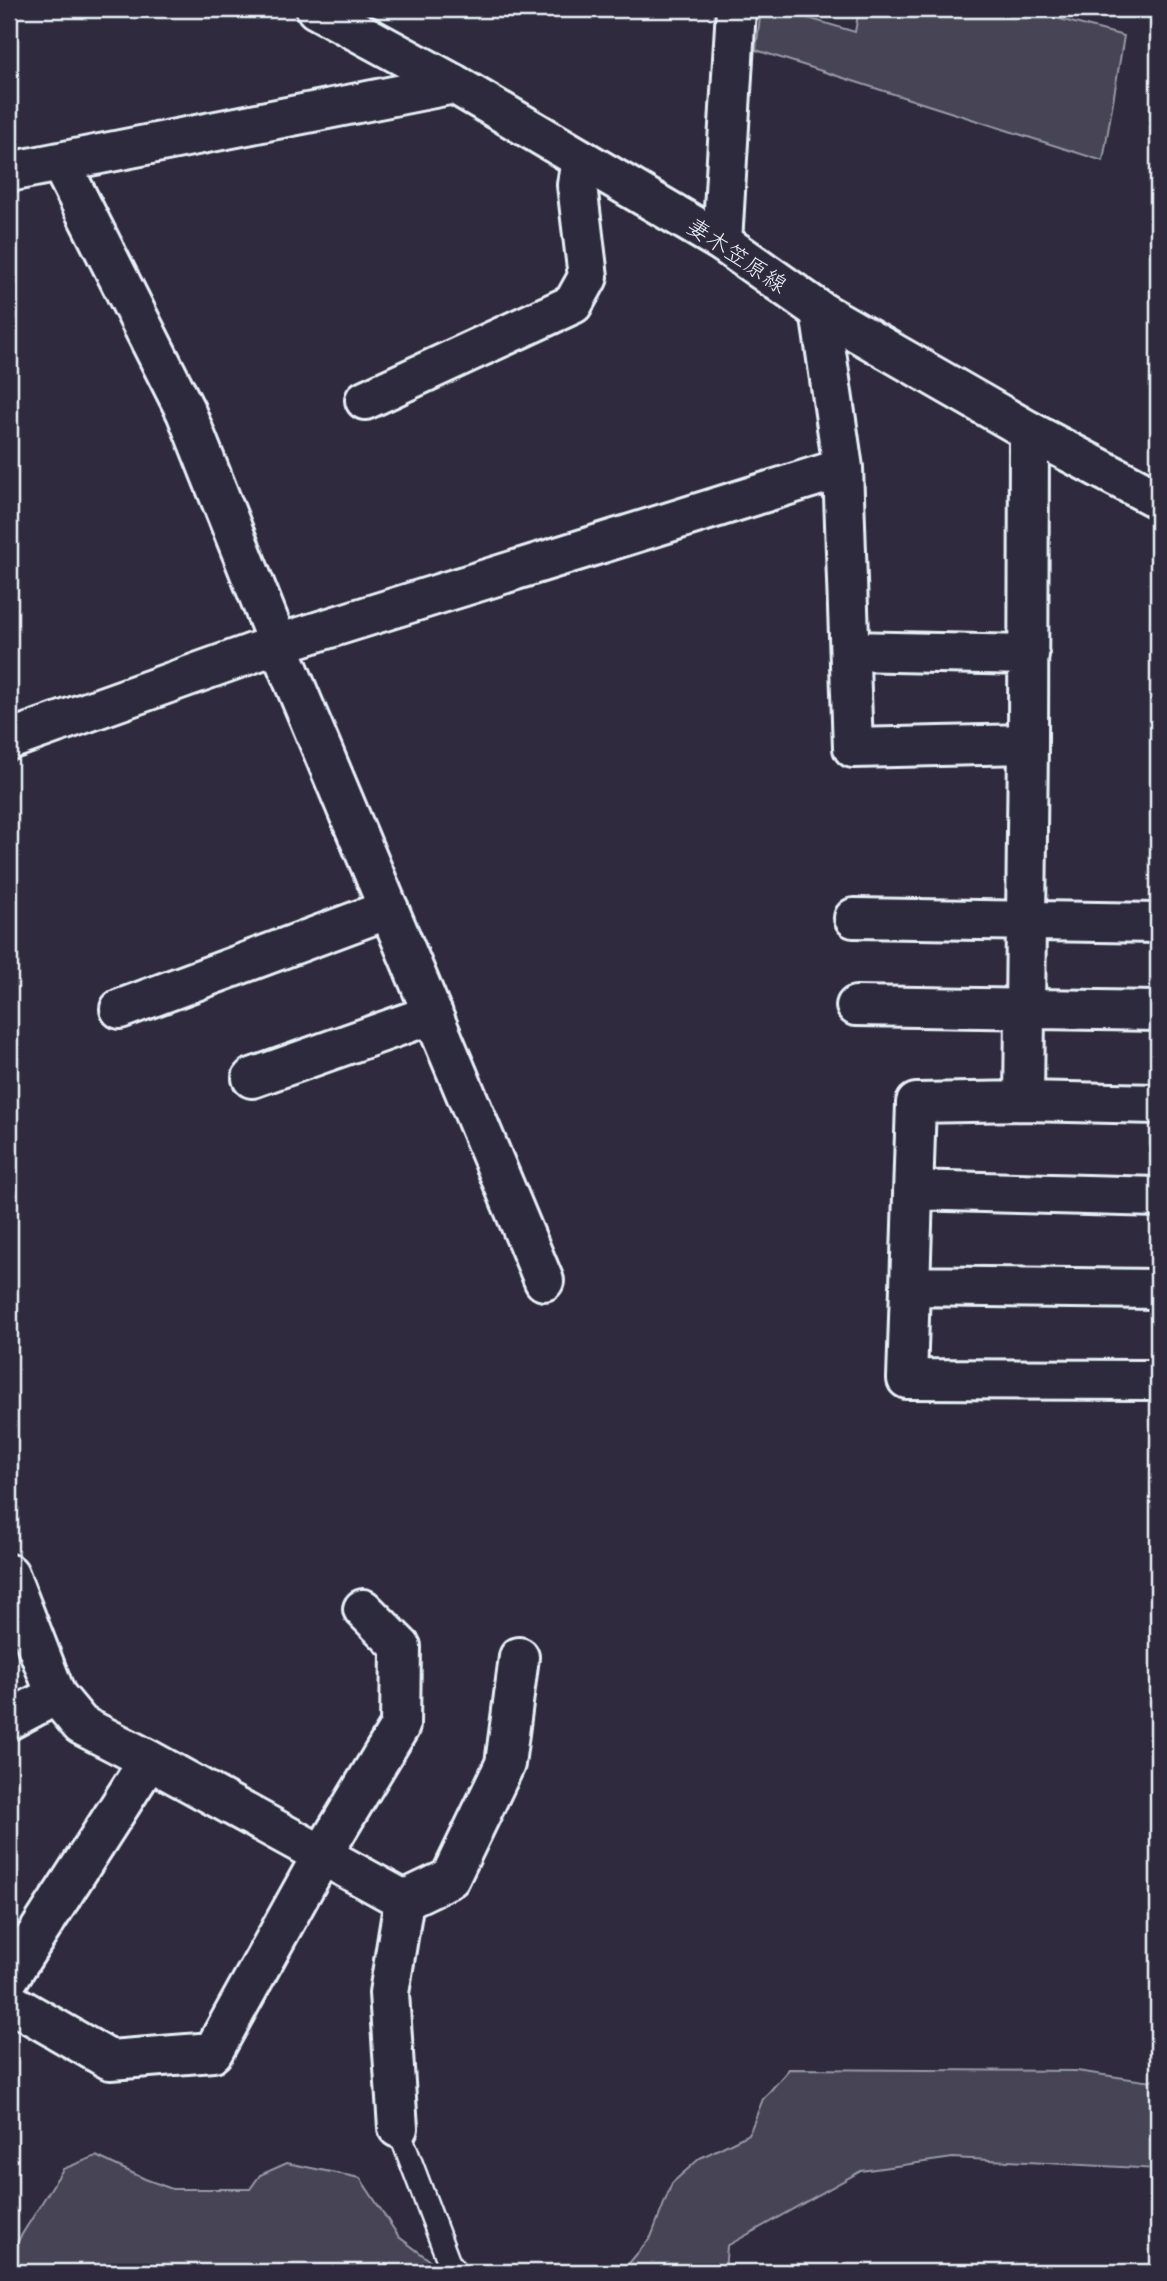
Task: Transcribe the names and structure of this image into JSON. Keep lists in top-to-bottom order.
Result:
{
  "streets": {
    "street": ["妻木笠原線"]
  }
}
